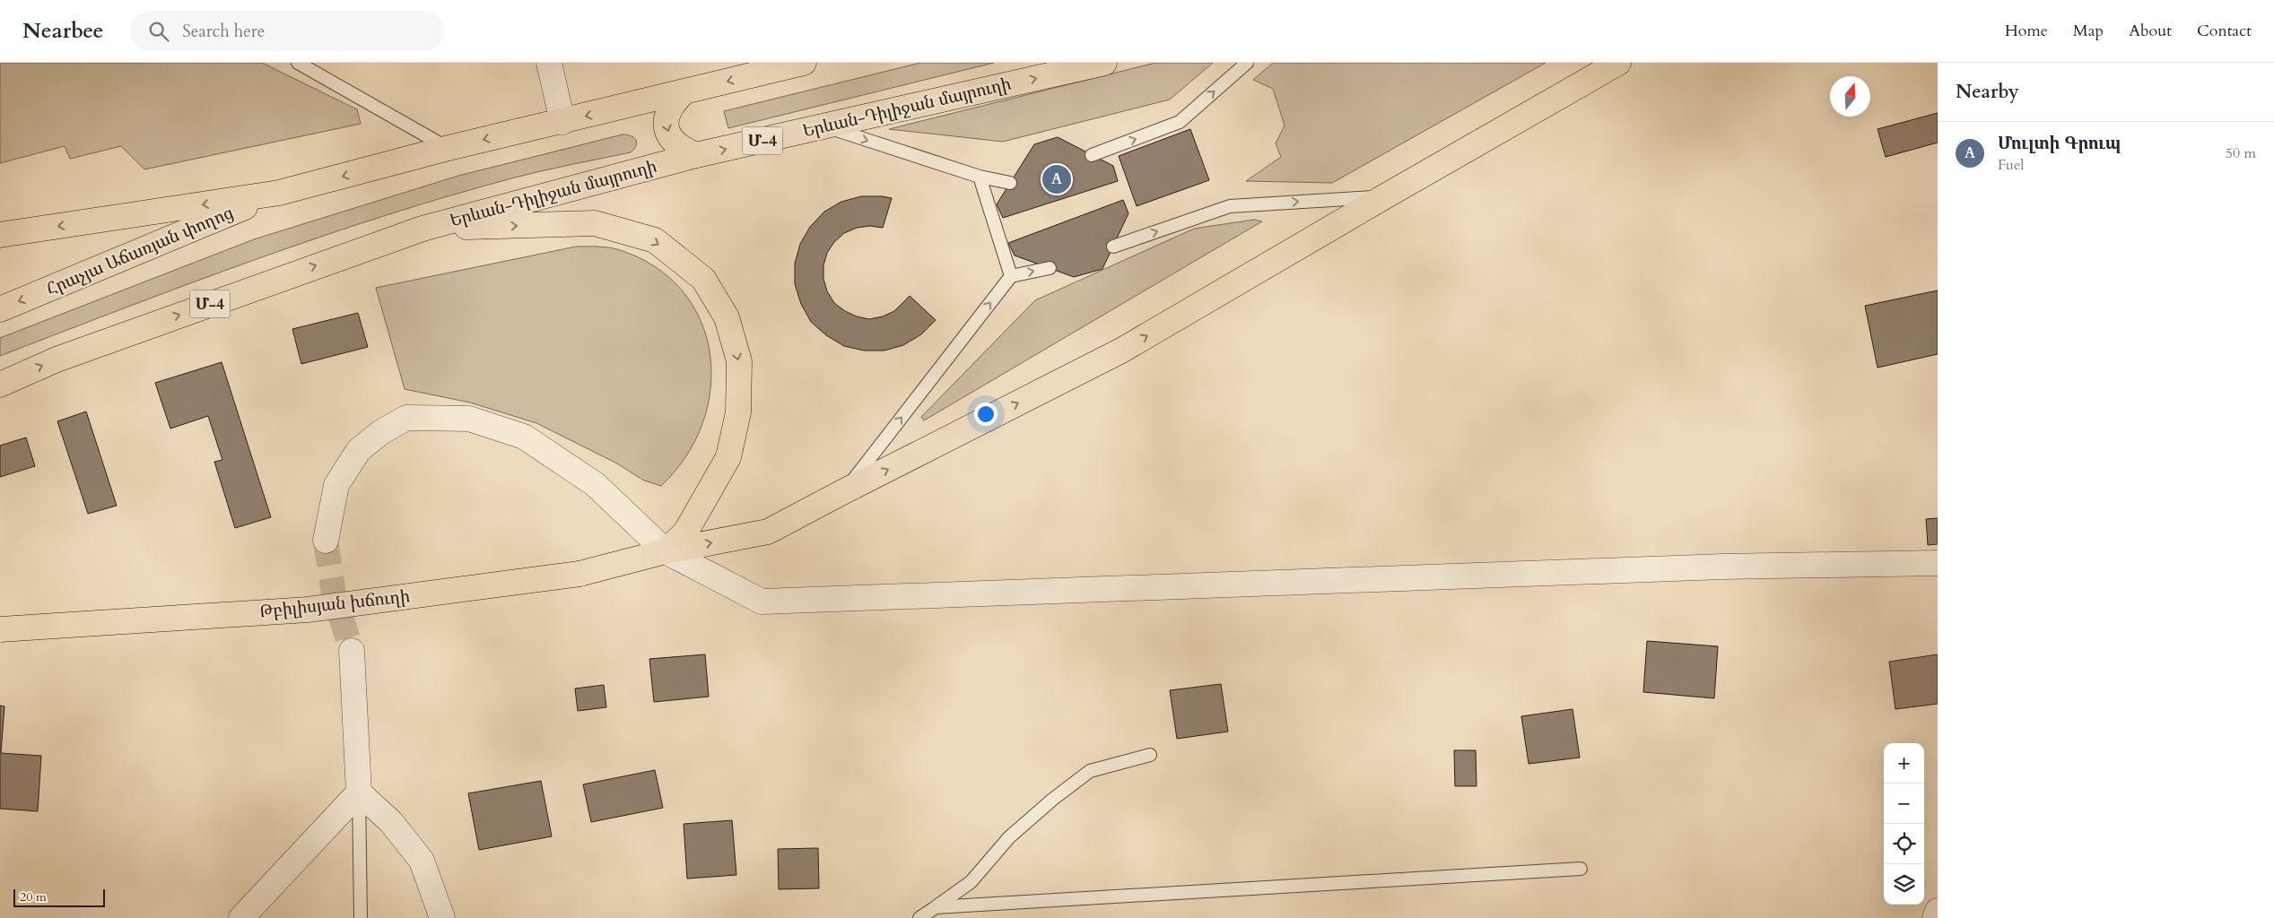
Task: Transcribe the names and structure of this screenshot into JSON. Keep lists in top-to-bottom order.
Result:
{
  "streets": {
    "main road": [
      "Երևան-Դիլիջան մայրուղի",
      "Մ-4",
      "Հրաչյա Աճառյան փողոց",
      "Թբիլիսյան խճուղի"
    ]
  },
  "crossings": [
    ["Երևան-Դիլիջան մայրուղի", "Մ-4"]
  ],
  "one_way": ["Թբիլիսյան խճուղի"],
  "scale_bar": "20 m",
  "north": "top",
  "page": {
    "header": "Nearbee",
    "search": "Search here",
    "nav": [
      "Home",
      "Map",
      "About",
      "Contact"
    ],
    "heading": "Nearby",
    "list": [
      {
        "mark": "A",
        "name": "Մուլտի Գրուպ",
        "note": "Fuel",
        "value": "50 m"
      }
    ],
    "pins": "A",
    "map_buttons": ["+", "−"],
    "scale": "20 m"
  }
}
